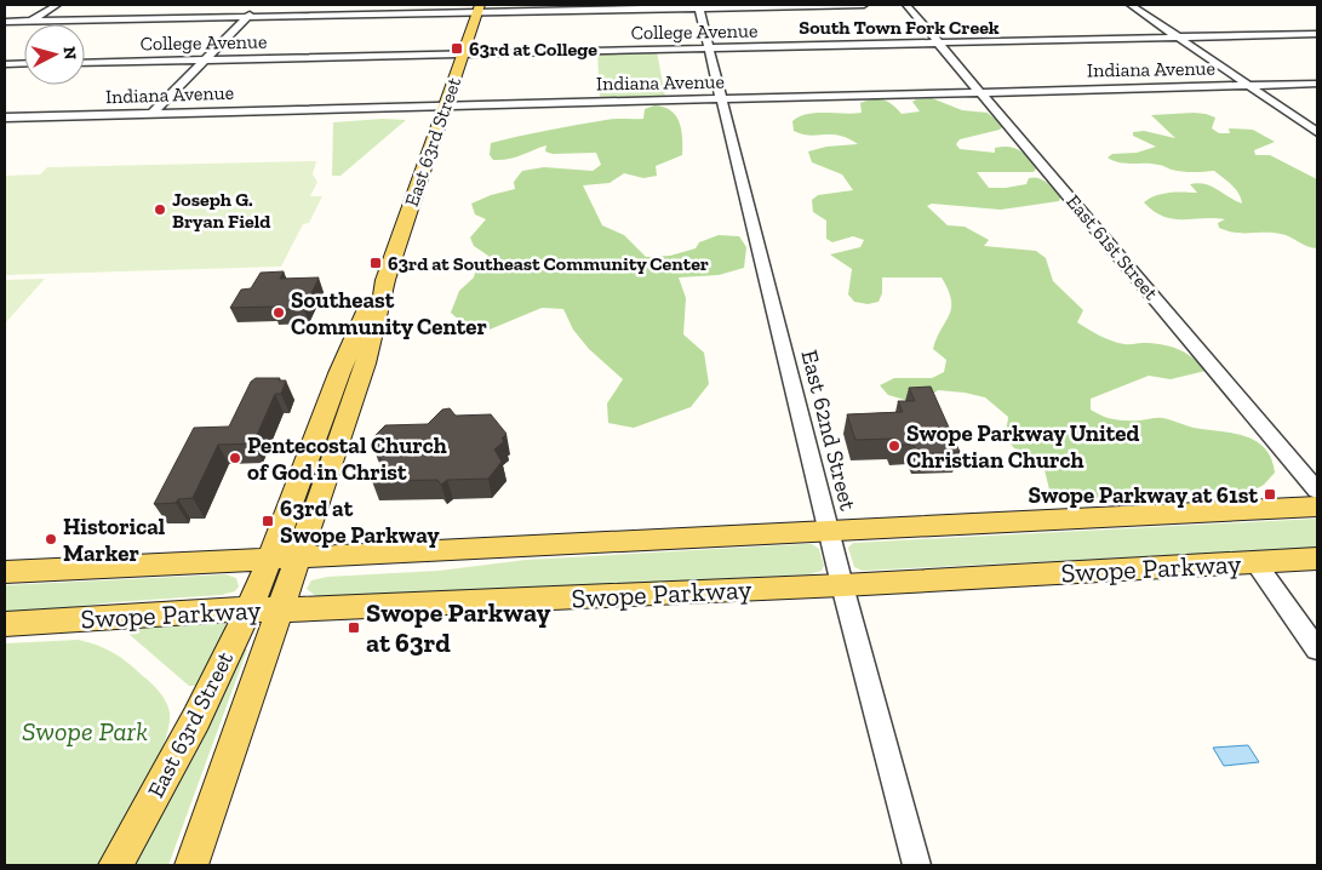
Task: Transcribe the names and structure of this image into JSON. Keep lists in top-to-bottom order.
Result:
{
  "streets": {
    "main road": ["East 63rd Street", "Swope Parkway"],
    "street": [
      "College Avenue",
      "Indiana Avenue",
      "East 61st Street",
      "East 62nd Street"
    ]
  },
  "crossings": [
    ["College Avenue", "East 63rd Street"],
    ["College Avenue", "East 61st Street"],
    ["College Avenue", "East 62nd Street"],
    ["Indiana Avenue", "East 63rd Street"],
    ["Indiana Avenue", "East 61st Street"],
    ["Indiana Avenue", "East 62nd Street"],
    ["East 63rd Street", "Swope Parkway"],
    ["East 62nd Street", "Swope Parkway"]
  ],
  "districts": ["South Town Fork Creek"],
  "parks": ["Swope Park"],
  "places": {
    "transit": [
      "63rd at College",
      "63rd at Southeast Community Center",
      "Swope Parkway at 61st",
      "63rd at Swope Parkway",
      "Swope Parkway at 63rd"
    ],
    "other": [
      "Joseph G. Bryan Field",
      "Southeast Community Center",
      "Swope Parkway United Christian Church",
      "Pentecostal Church of God in Christ",
      "Historical Marker"
    ]
  },
  "north": "right"
}
